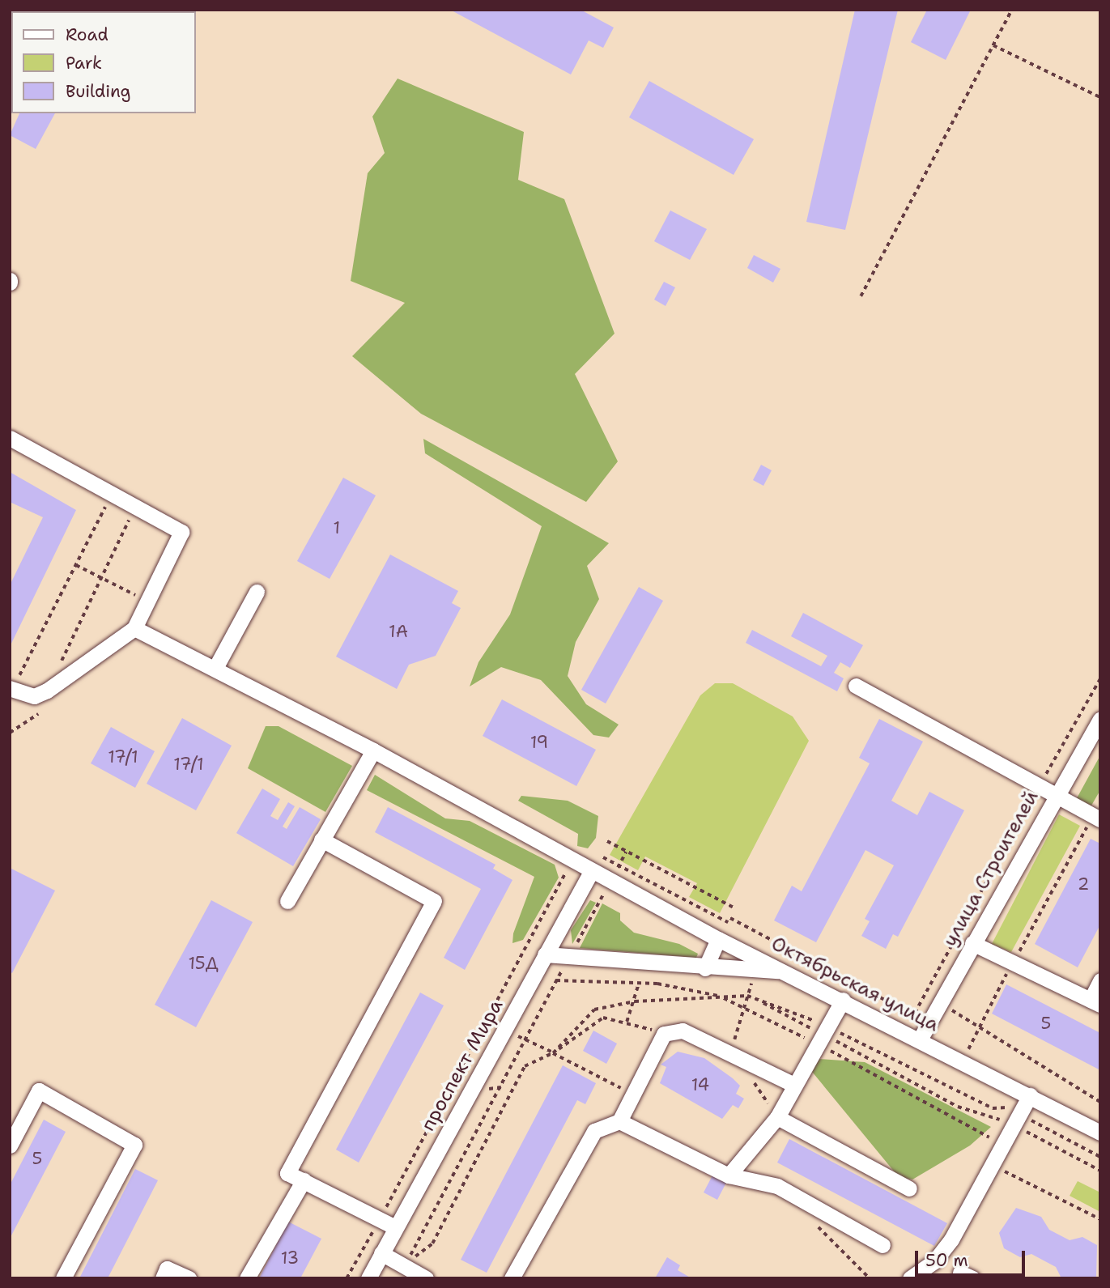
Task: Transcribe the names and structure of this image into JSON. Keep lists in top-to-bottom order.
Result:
{
  "streets": {
    "street": ["улица Строителей", "Октябрьская улица", "проспект Мира"]
  },
  "crossings": [
    ["улица Строителей", "Октябрьская улица"],
    ["Октябрьская улица", "проспект Мира"]
  ],
  "house_numbers": [
    "1",
    "1А",
    "19",
    "17/1",
    "17/1",
    "2",
    "15Д",
    "5",
    "14",
    "5",
    "13"
  ],
  "legend": ["Road", "Park", "Building"],
  "scale_bar": "50 m"
}
